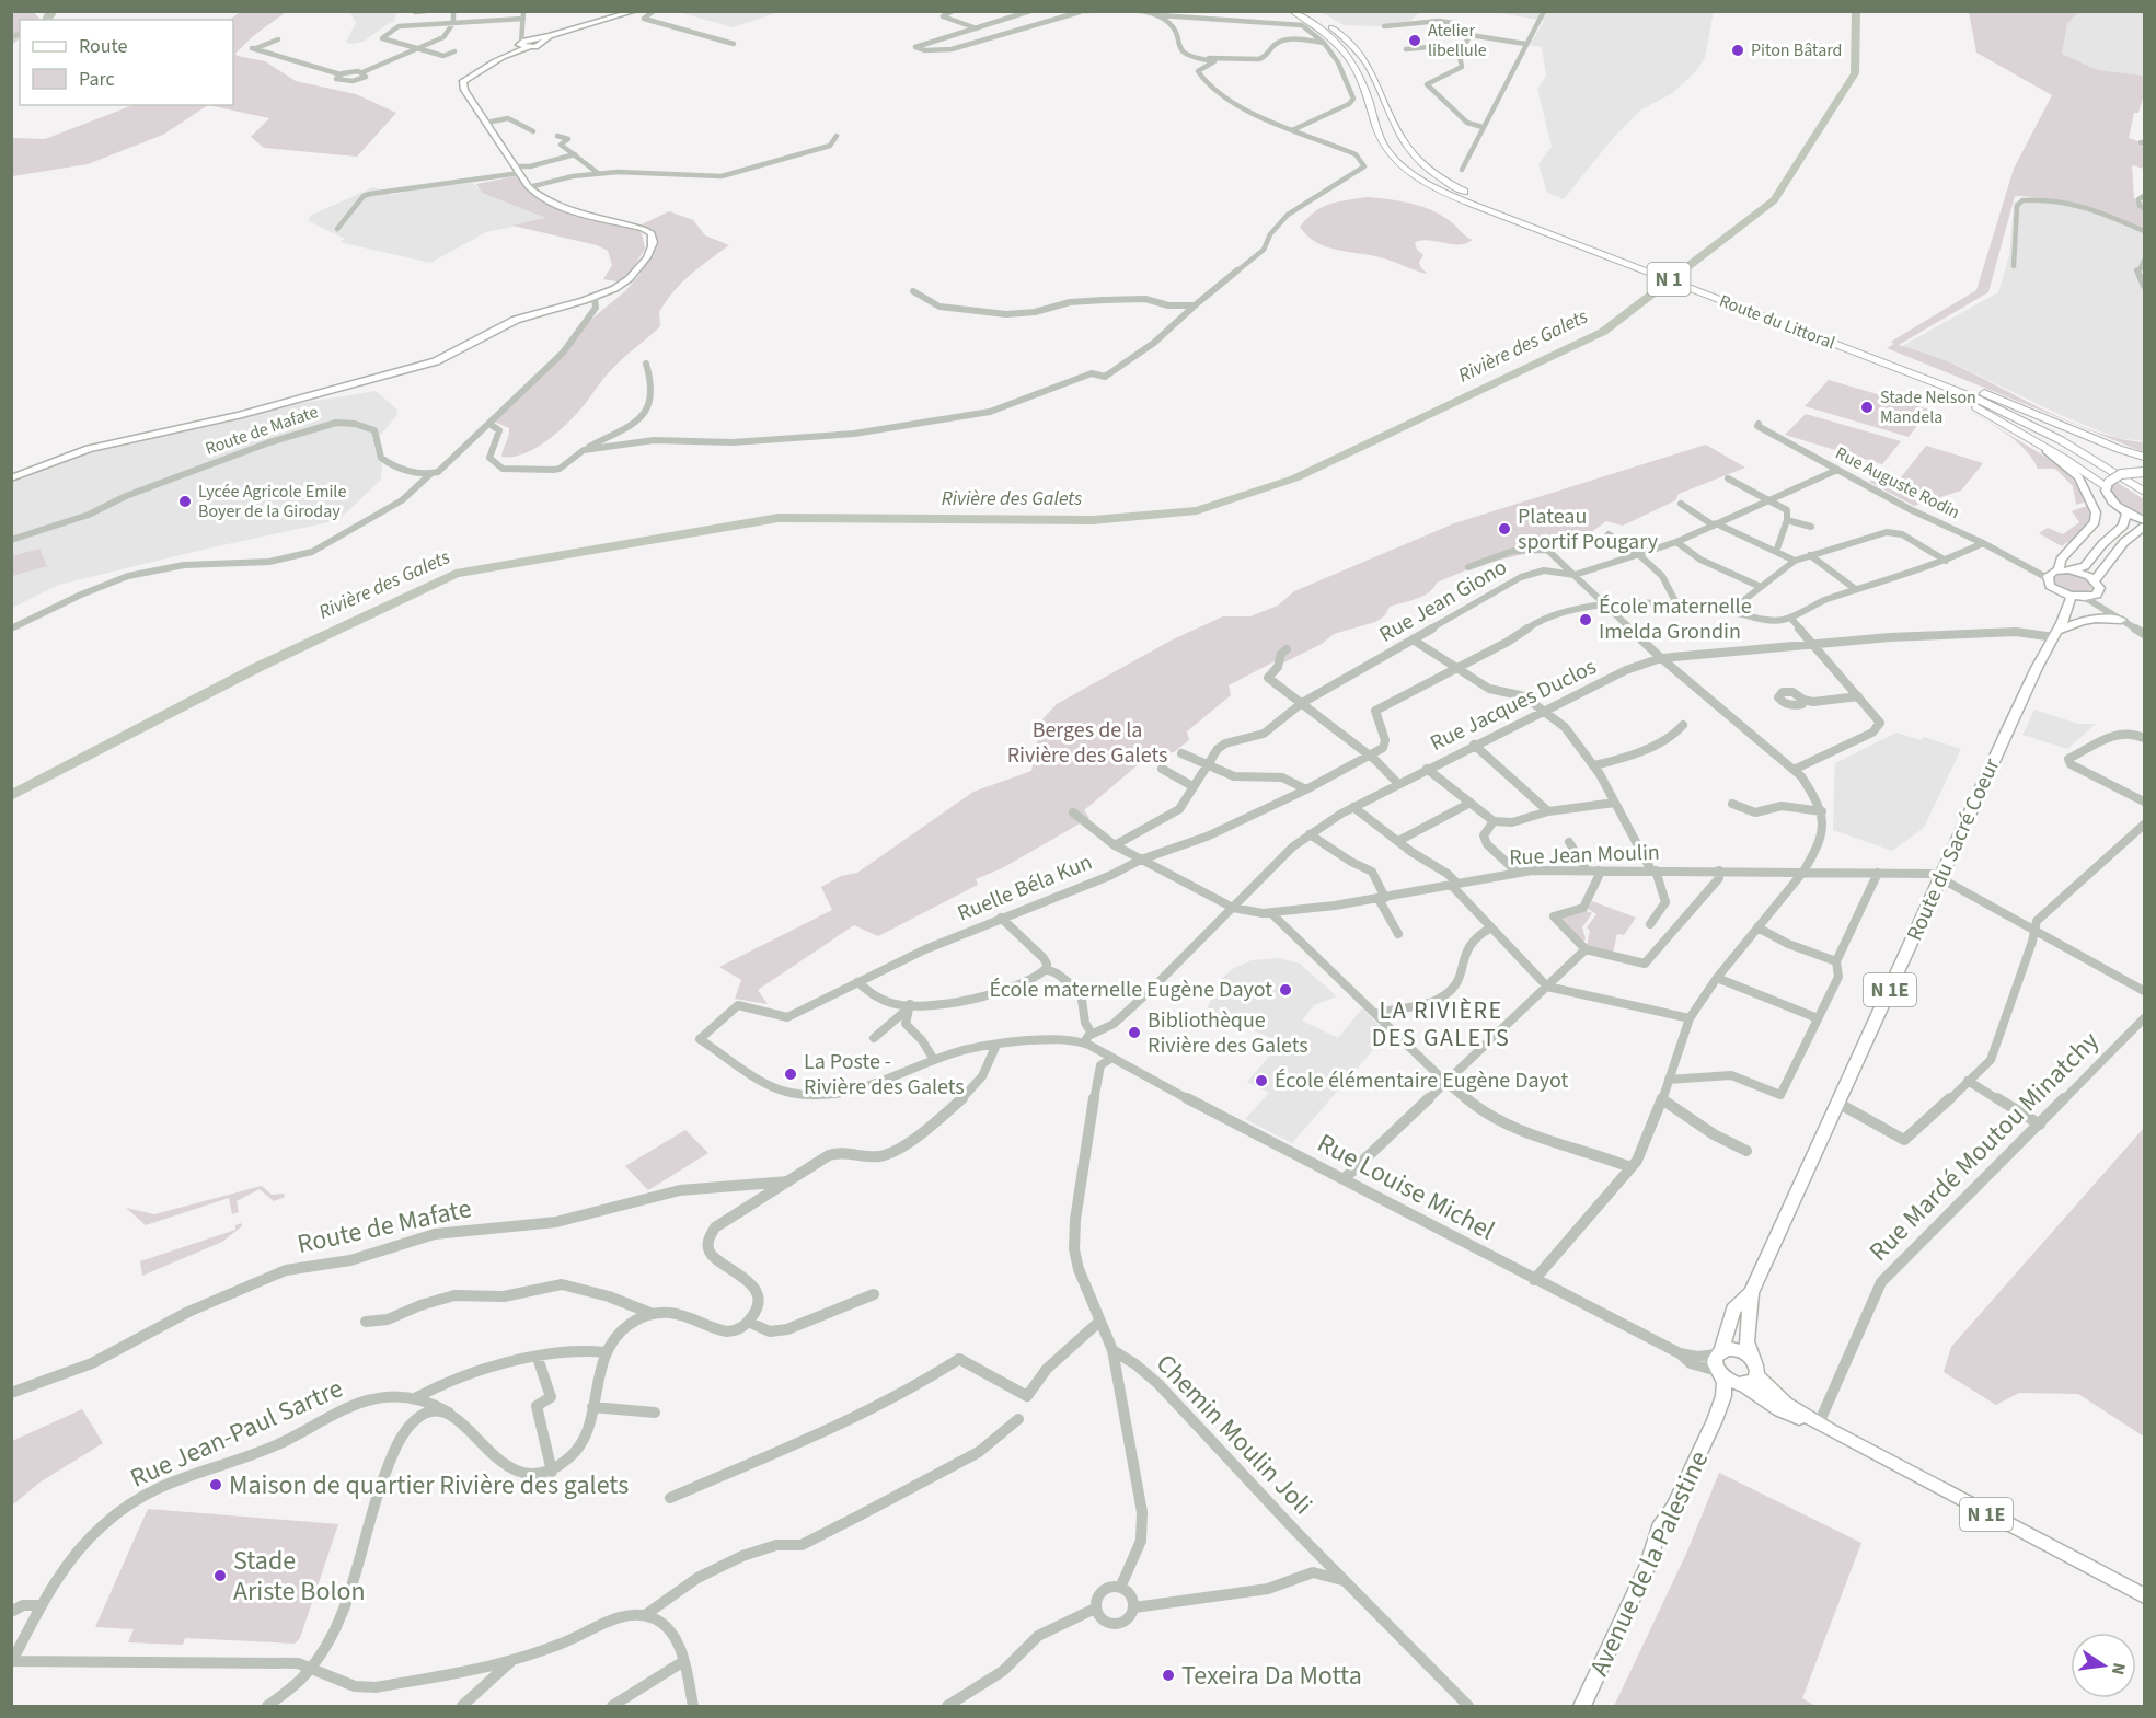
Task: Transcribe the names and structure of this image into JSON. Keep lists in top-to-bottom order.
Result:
{
  "streets": {
    "highway": ["N 1", "Route du Littoral"],
    "main road": [
      "Route de Mafate",
      "Route du Sacré Coeur",
      "N 1E",
      "Avenue de la Palestine"
    ],
    "street": [
      "Rue Auguste Rodin",
      "Rue Jean Giono",
      "Rue Jacques Duclos",
      "Rue Jean Moulin",
      "Ruelle Béla Kun",
      "Rue Mardé Moutou Minatchy",
      "Rue Louise Michel",
      "Rue Jean-Paul Sartre",
      "Chemin Moulin Joli"
    ]
  },
  "crossings": [
    ["Rue Auguste Rodin", "Rue Jean Giono"],
    ["Rue Jean Giono", "Rue Jean Moulin"],
    ["Rue Jacques Duclos", "Route du Sacré Coeur"],
    ["Rue Jacques Duclos", "Rue Jean Moulin"],
    ["Rue Jacques Duclos", "Rue Louise Michel"],
    ["Route du Sacré Coeur", "Rue Jean Moulin"],
    ["Route du Sacré Coeur", "N 1E"],
    ["Route du Sacré Coeur", "Rue Louise Michel"],
    ["Rue Jean Moulin", "Ruelle Béla Kun"],
    ["N 1E", "Rue Mardé Moutou Minatchy"],
    ["N 1E", "Rue Louise Michel"]
  ],
  "districts": ["LA RIVIÈRE DES GALETS"],
  "water": ["Rivière des Galets"],
  "parks": ["Berges de la Rivière des Galets"],
  "places": [
    "Atelier libellule",
    "Piton Bâtard",
    "Stade Nelson Mandela",
    "Lycée Agricole Emile Boyer de la Giroday",
    "Plateau sportif Pougary",
    "École maternelle Imelda Grondin",
    "École maternelle Eugène Dayot",
    "Bibliothèque Rivière des Galets",
    "La Poste - Rivière des Galets",
    "École élémentaire Eugène Dayot",
    "Maison de quartier Rivière des galets",
    "Stade Ariste Bolon",
    "Texeira Da Motta"
  ],
  "legend": ["Route", "Parc"],
  "north": "right"
}
